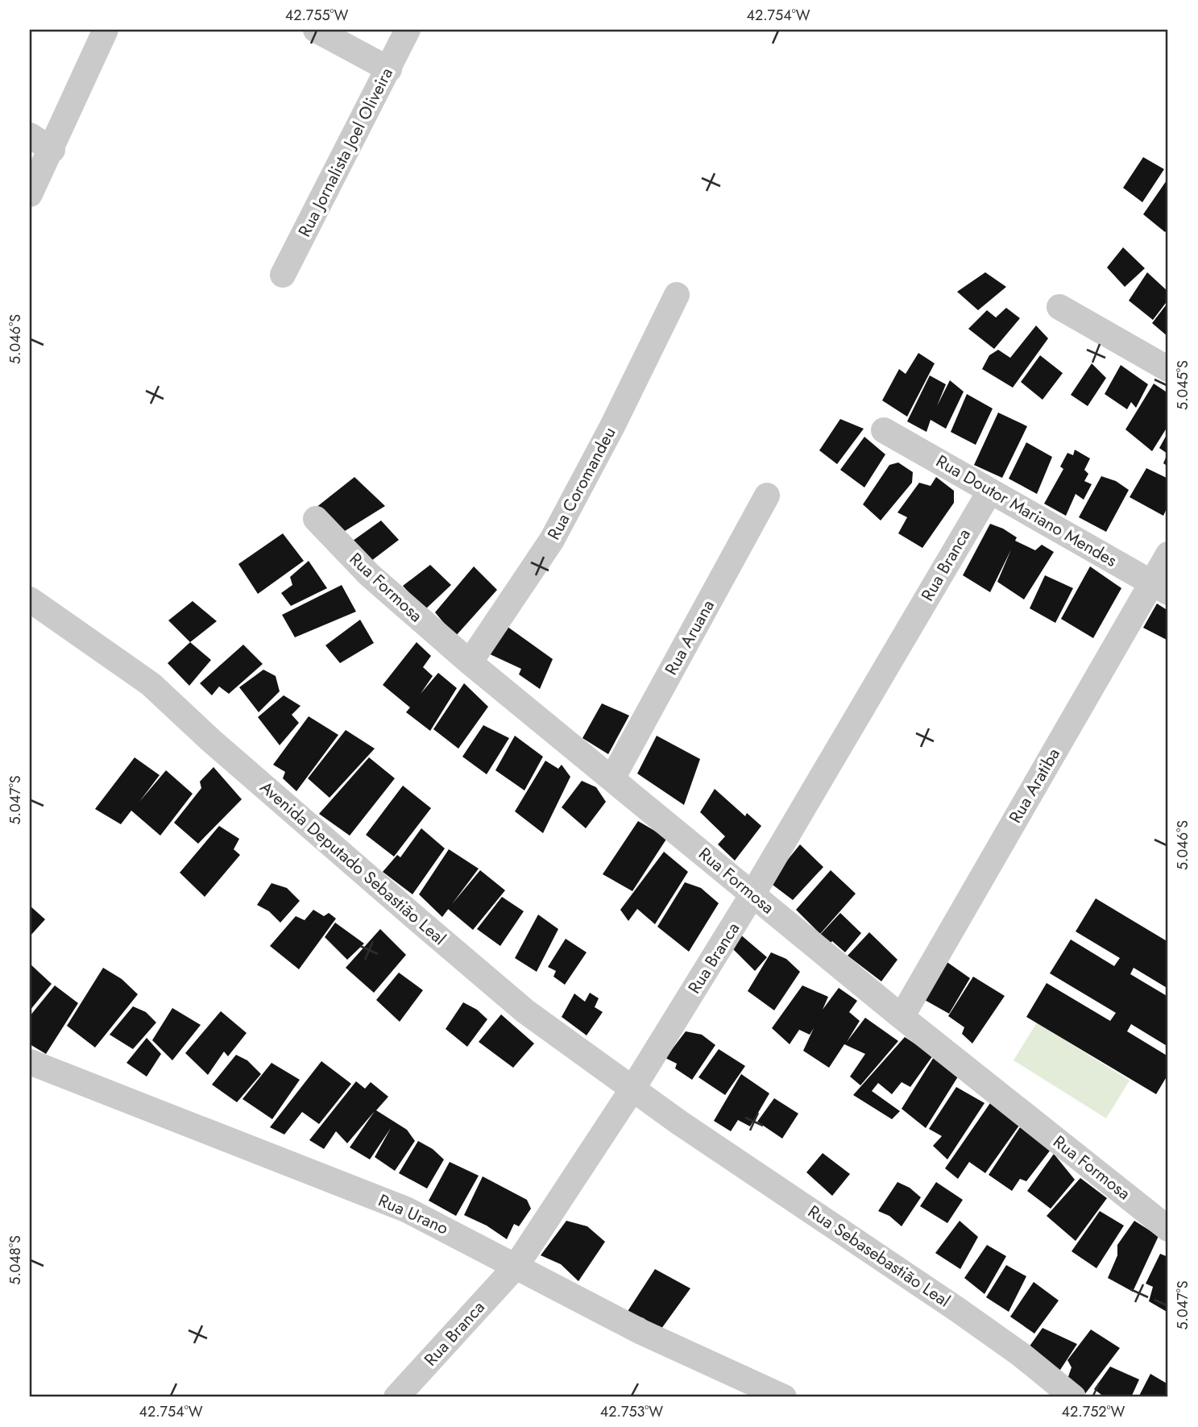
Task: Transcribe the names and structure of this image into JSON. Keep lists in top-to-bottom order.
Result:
{
  "streets": {
    "street": [
      "Rua Jornalista Joel Oliveira",
      "Rua Coromandeu",
      "Rua Doutor Mariano Mendes",
      "Rua Branca",
      "Rua Formosa",
      "Rua Aruana",
      "Rua Aratiba",
      "Avenida Deputado Sebastião Leal",
      "Rua Urano",
      "Rua Sebasebastião Leal"
    ]
  },
  "crossings": [
    ["Rua Coromandeu", "Rua Formosa"],
    ["Rua Doutor Mariano Mendes", "Rua Branca"],
    ["Rua Doutor Mariano Mendes", "Rua Aratiba"],
    ["Rua Branca", "Rua Formosa"],
    ["Rua Branca", "Avenida Deputado Sebastião Leal"],
    ["Rua Branca", "Rua Urano"],
    ["Rua Formosa", "Rua Aruana"],
    ["Rua Formosa", "Rua Aratiba"],
    ["Avenida Deputado Sebastião Leal", "Rua Sebasebastião Leal"]
  ],
  "coordinates": [
    "42.755°W",
    "42.754°W",
    "5.046°S",
    "5.045°S",
    "5.047°S",
    "5.048°S",
    "42.753°W",
    "42.752°W"
  ]
}
